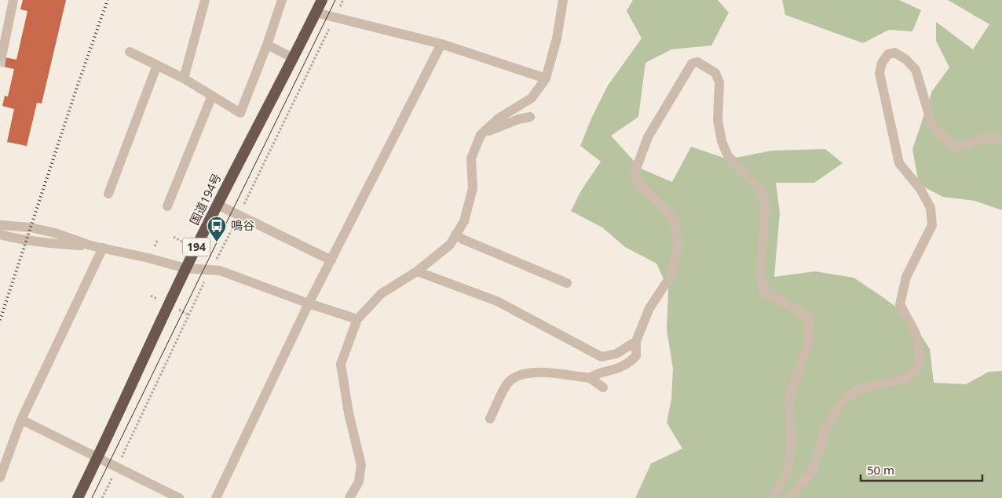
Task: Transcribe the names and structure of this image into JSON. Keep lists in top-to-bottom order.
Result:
{
  "streets": {
    "highway": ["国道194号", "194"]
  },
  "places": {
    "bus stop": ["鳴谷"]
  },
  "scale_bar": "50 m"
}
